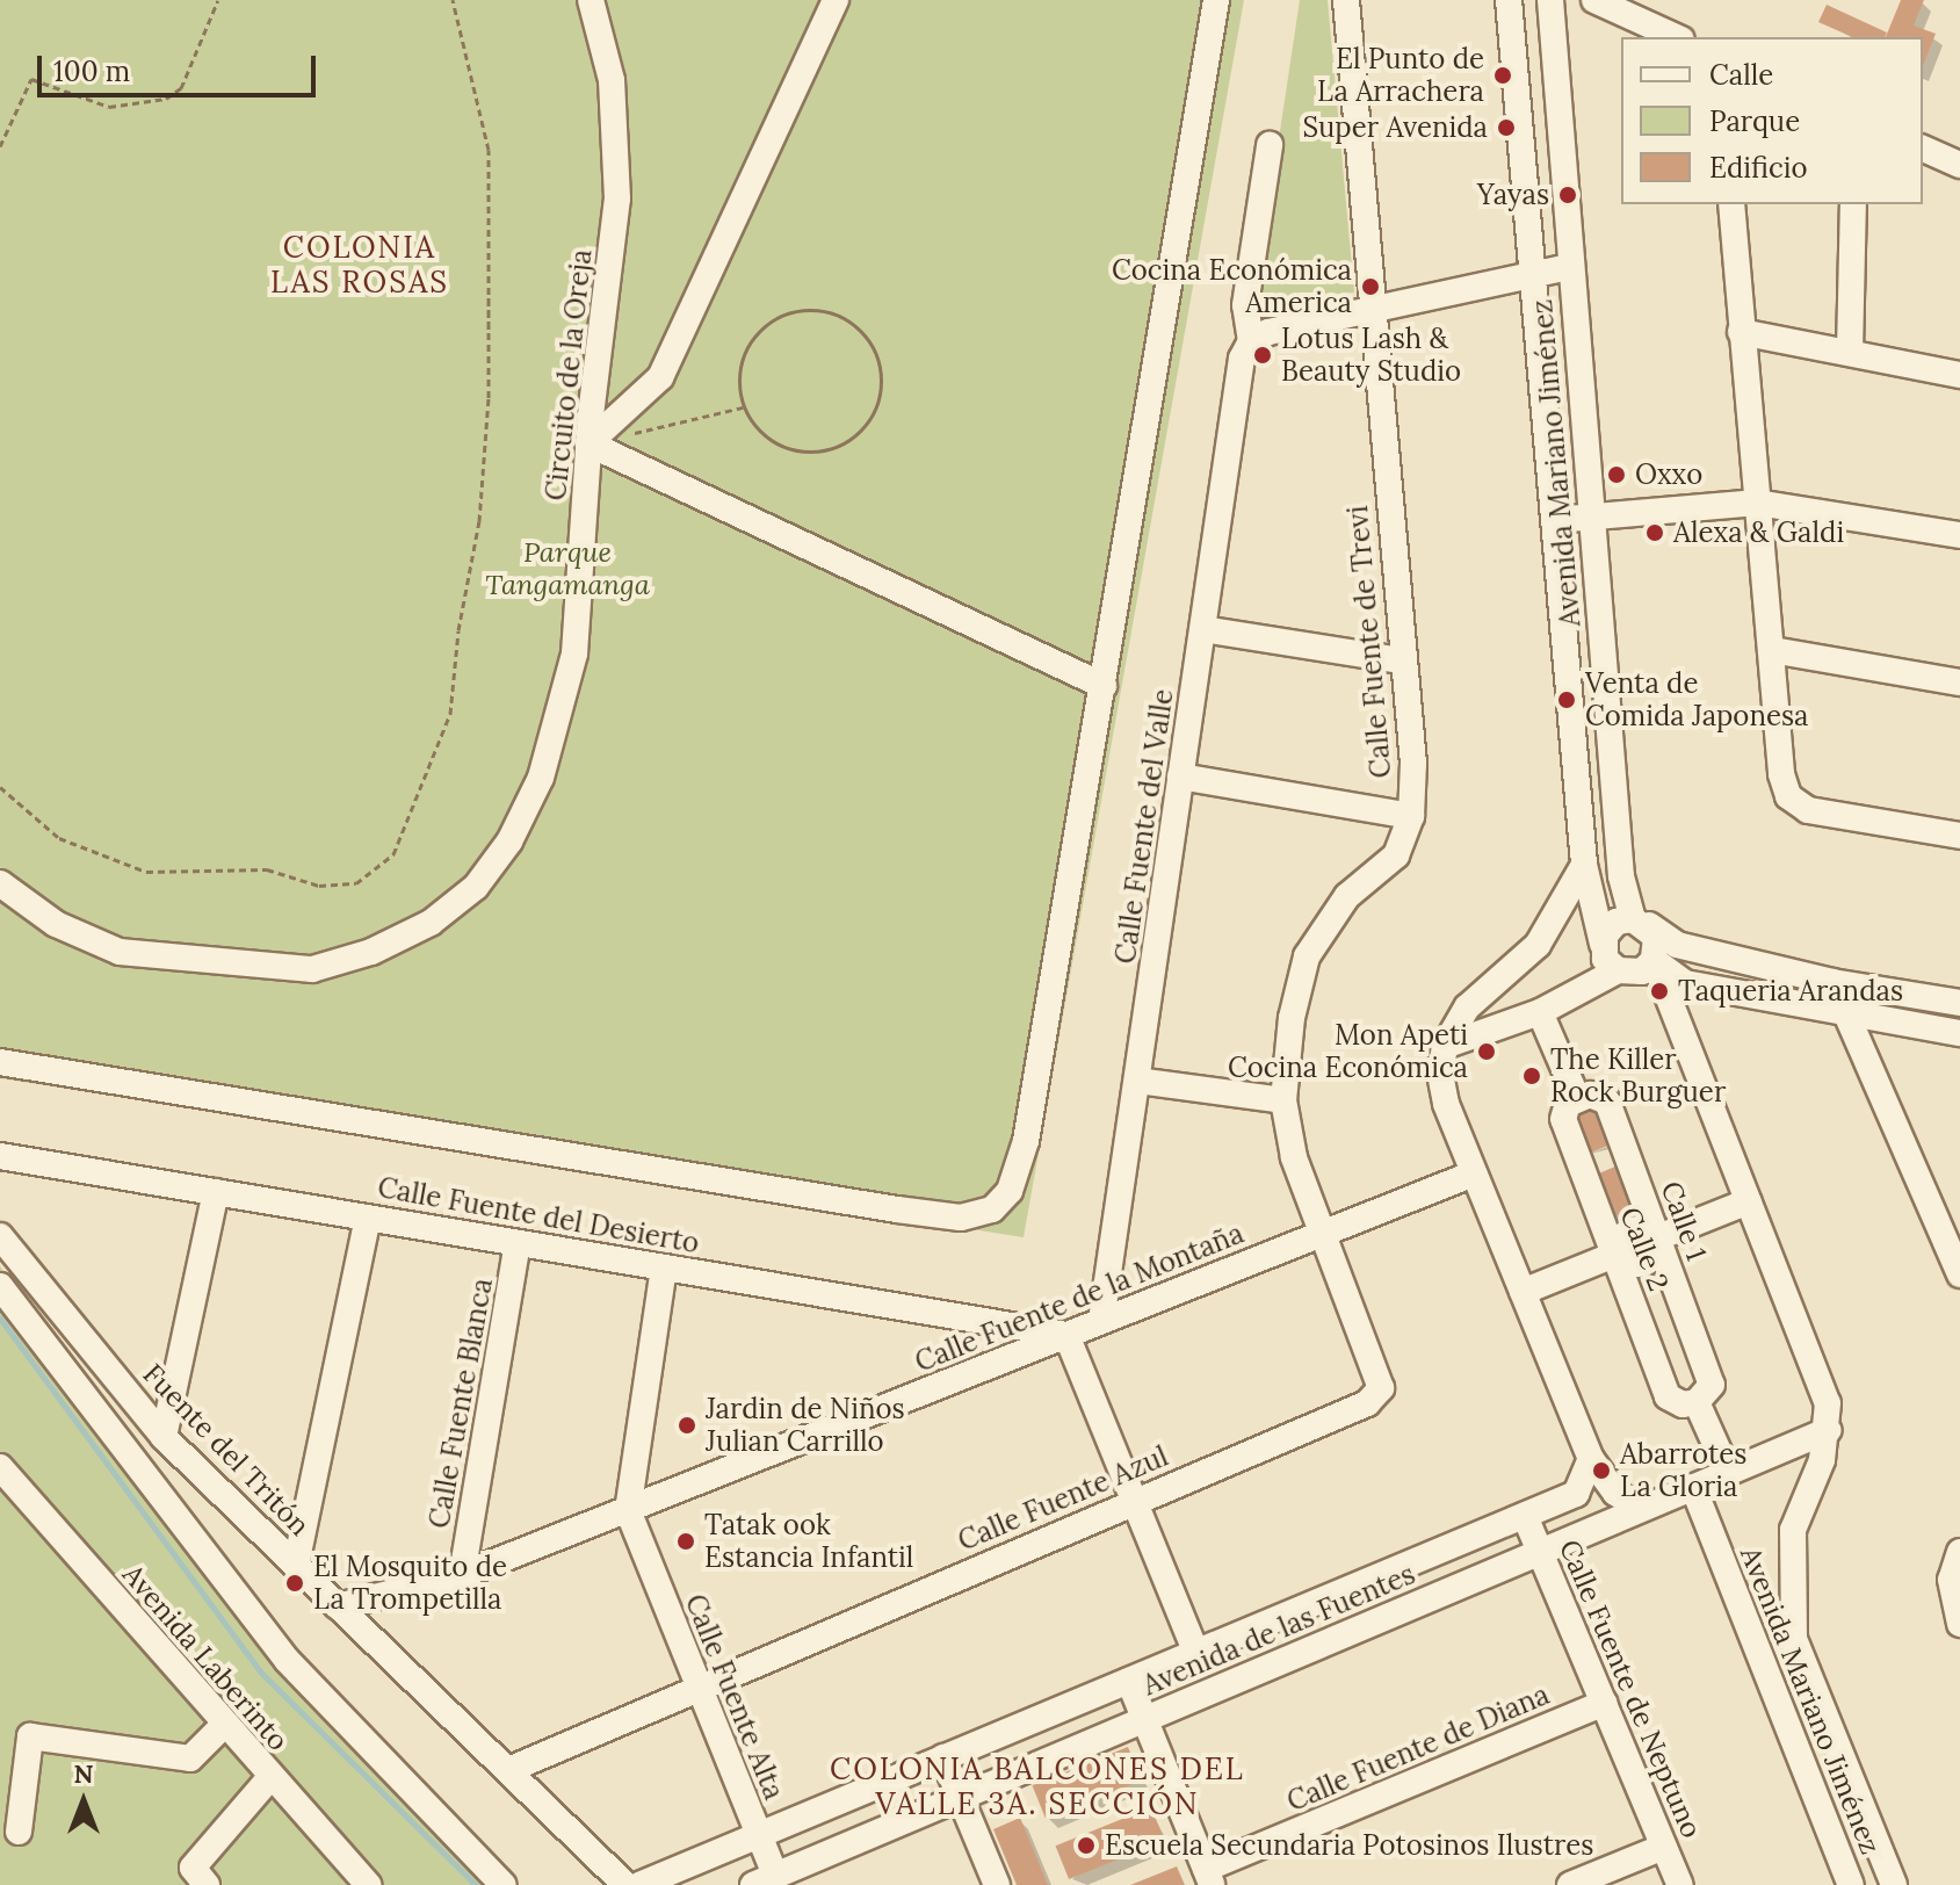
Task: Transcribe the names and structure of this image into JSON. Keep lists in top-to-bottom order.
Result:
{
  "streets": {
    "street": [
      "Circuito de la Oreja",
      "Avenida Mariano Jiménez",
      "Calle Fuente de Trevi",
      "Calle Fuente del Valle",
      "Calle Fuente del Desierto",
      "Calle 1",
      "Calle 2",
      "Calle Fuente de la Montaña",
      "Calle Fuente Blanca",
      "Fuente del Tritón",
      "Calle Fuente Azul",
      "Avenida de las Fuentes",
      "Avenida Laberinto",
      "Calle Fuente de Neptuno",
      "Calle Fuente Alta",
      "Calle Fuente de Diana"
    ]
  },
  "crossings": [
    ["Avenida Mariano Jiménez", "Avenida de las Fuentes"],
    ["Calle Fuente de Trevi", "Calle Fuente de la Montaña"],
    ["Calle Fuente de Trevi", "Calle Fuente Azul"],
    ["Calle Fuente del Valle", "Calle Fuente de la Montaña"],
    ["Calle Fuente del Desierto", "Calle Fuente de la Montaña"],
    ["Calle Fuente del Desierto", "Calle Fuente Blanca"],
    ["Calle Fuente del Desierto", "Calle Fuente Alta"],
    ["Calle 1", "Calle 2"],
    ["Calle Fuente de la Montaña", "Calle Fuente Blanca"],
    ["Calle Fuente de la Montaña", "Fuente del Tritón"],
    ["Calle Fuente de la Montaña", "Calle Fuente Alta"],
    ["Fuente del Tritón", "Calle Fuente Azul"],
    ["Calle Fuente Azul", "Calle Fuente Alta"],
    ["Avenida de las Fuentes", "Calle Fuente de Neptuno"],
    ["Avenida de las Fuentes", "Calle Fuente Alta"],
    ["Calle Fuente de Neptuno", "Calle Fuente de Diana"]
  ],
  "districts": ["COLONIA LAS ROSAS", "COLONIA BALCONES DEL VALLE 3A. SECCIÓN"],
  "parks": ["Parque Tangamanga"],
  "places": [
    "El Punto de La Arrachera",
    "Super Avenida",
    "Yayas",
    "Cocina Económica America",
    "Lotus Lash & Beauty Studio",
    "Oxxo",
    "Alexa & Galdi",
    "Venta de Comida Japonesa",
    "Taqueria Arandas",
    "Mon Apeti Cocina Económica",
    "The Killer Rock Burguer",
    "Jardin de Niños Julian Carrillo",
    "Abarrotes La Gloria",
    "Tatak ook Estancia Infantil",
    "El Mosquito de La Trompetilla",
    "Escuela Secundaria Potosinos Ilustres"
  ],
  "legend": ["Calle", "Parque", "Edificio"],
  "scale_bar": "100 m",
  "north": "top"
}
